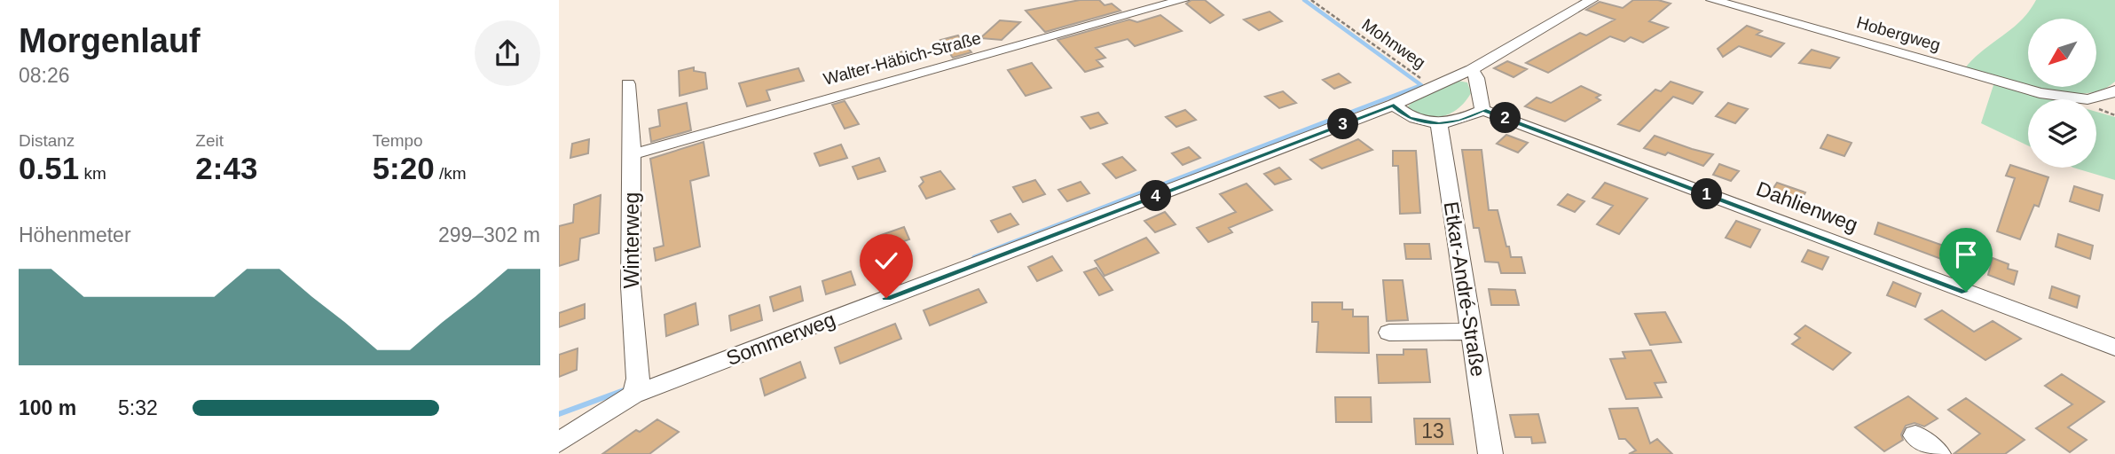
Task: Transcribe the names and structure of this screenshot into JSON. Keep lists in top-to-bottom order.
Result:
{
  "streets": {
    "street": [
      "Hobergweg",
      "Walter-Häbich-Straße",
      "Dahlienweg",
      "Winterweg",
      "Etkar-André-Straße",
      "Sommerweg"
    ],
    "path": ["Mohnweg"]
  },
  "crossings": [
    ["Mohnweg", "Sommerweg"],
    ["Walter-Häbich-Straße", "Winterweg"],
    ["Winterweg", "Sommerweg"]
  ],
  "house_numbers": ["13"],
  "north": "bottom left",
  "page": {
    "heading": ["Morgenlauf", "08:26"],
    "pins": [
      "2",
      "3",
      "1",
      "4"
    ],
    "stats": [
      ["Distanz", "0.51 km"],
      ["Zeit", "2:43"],
      ["Tempo", "5:20 /km"]
    ],
    "chart": ["Höhenmeter", "299–302 m"],
    "list": [
      {
        "name": "100 m",
        "note": "5:32"
      }
    ]
  }
}
